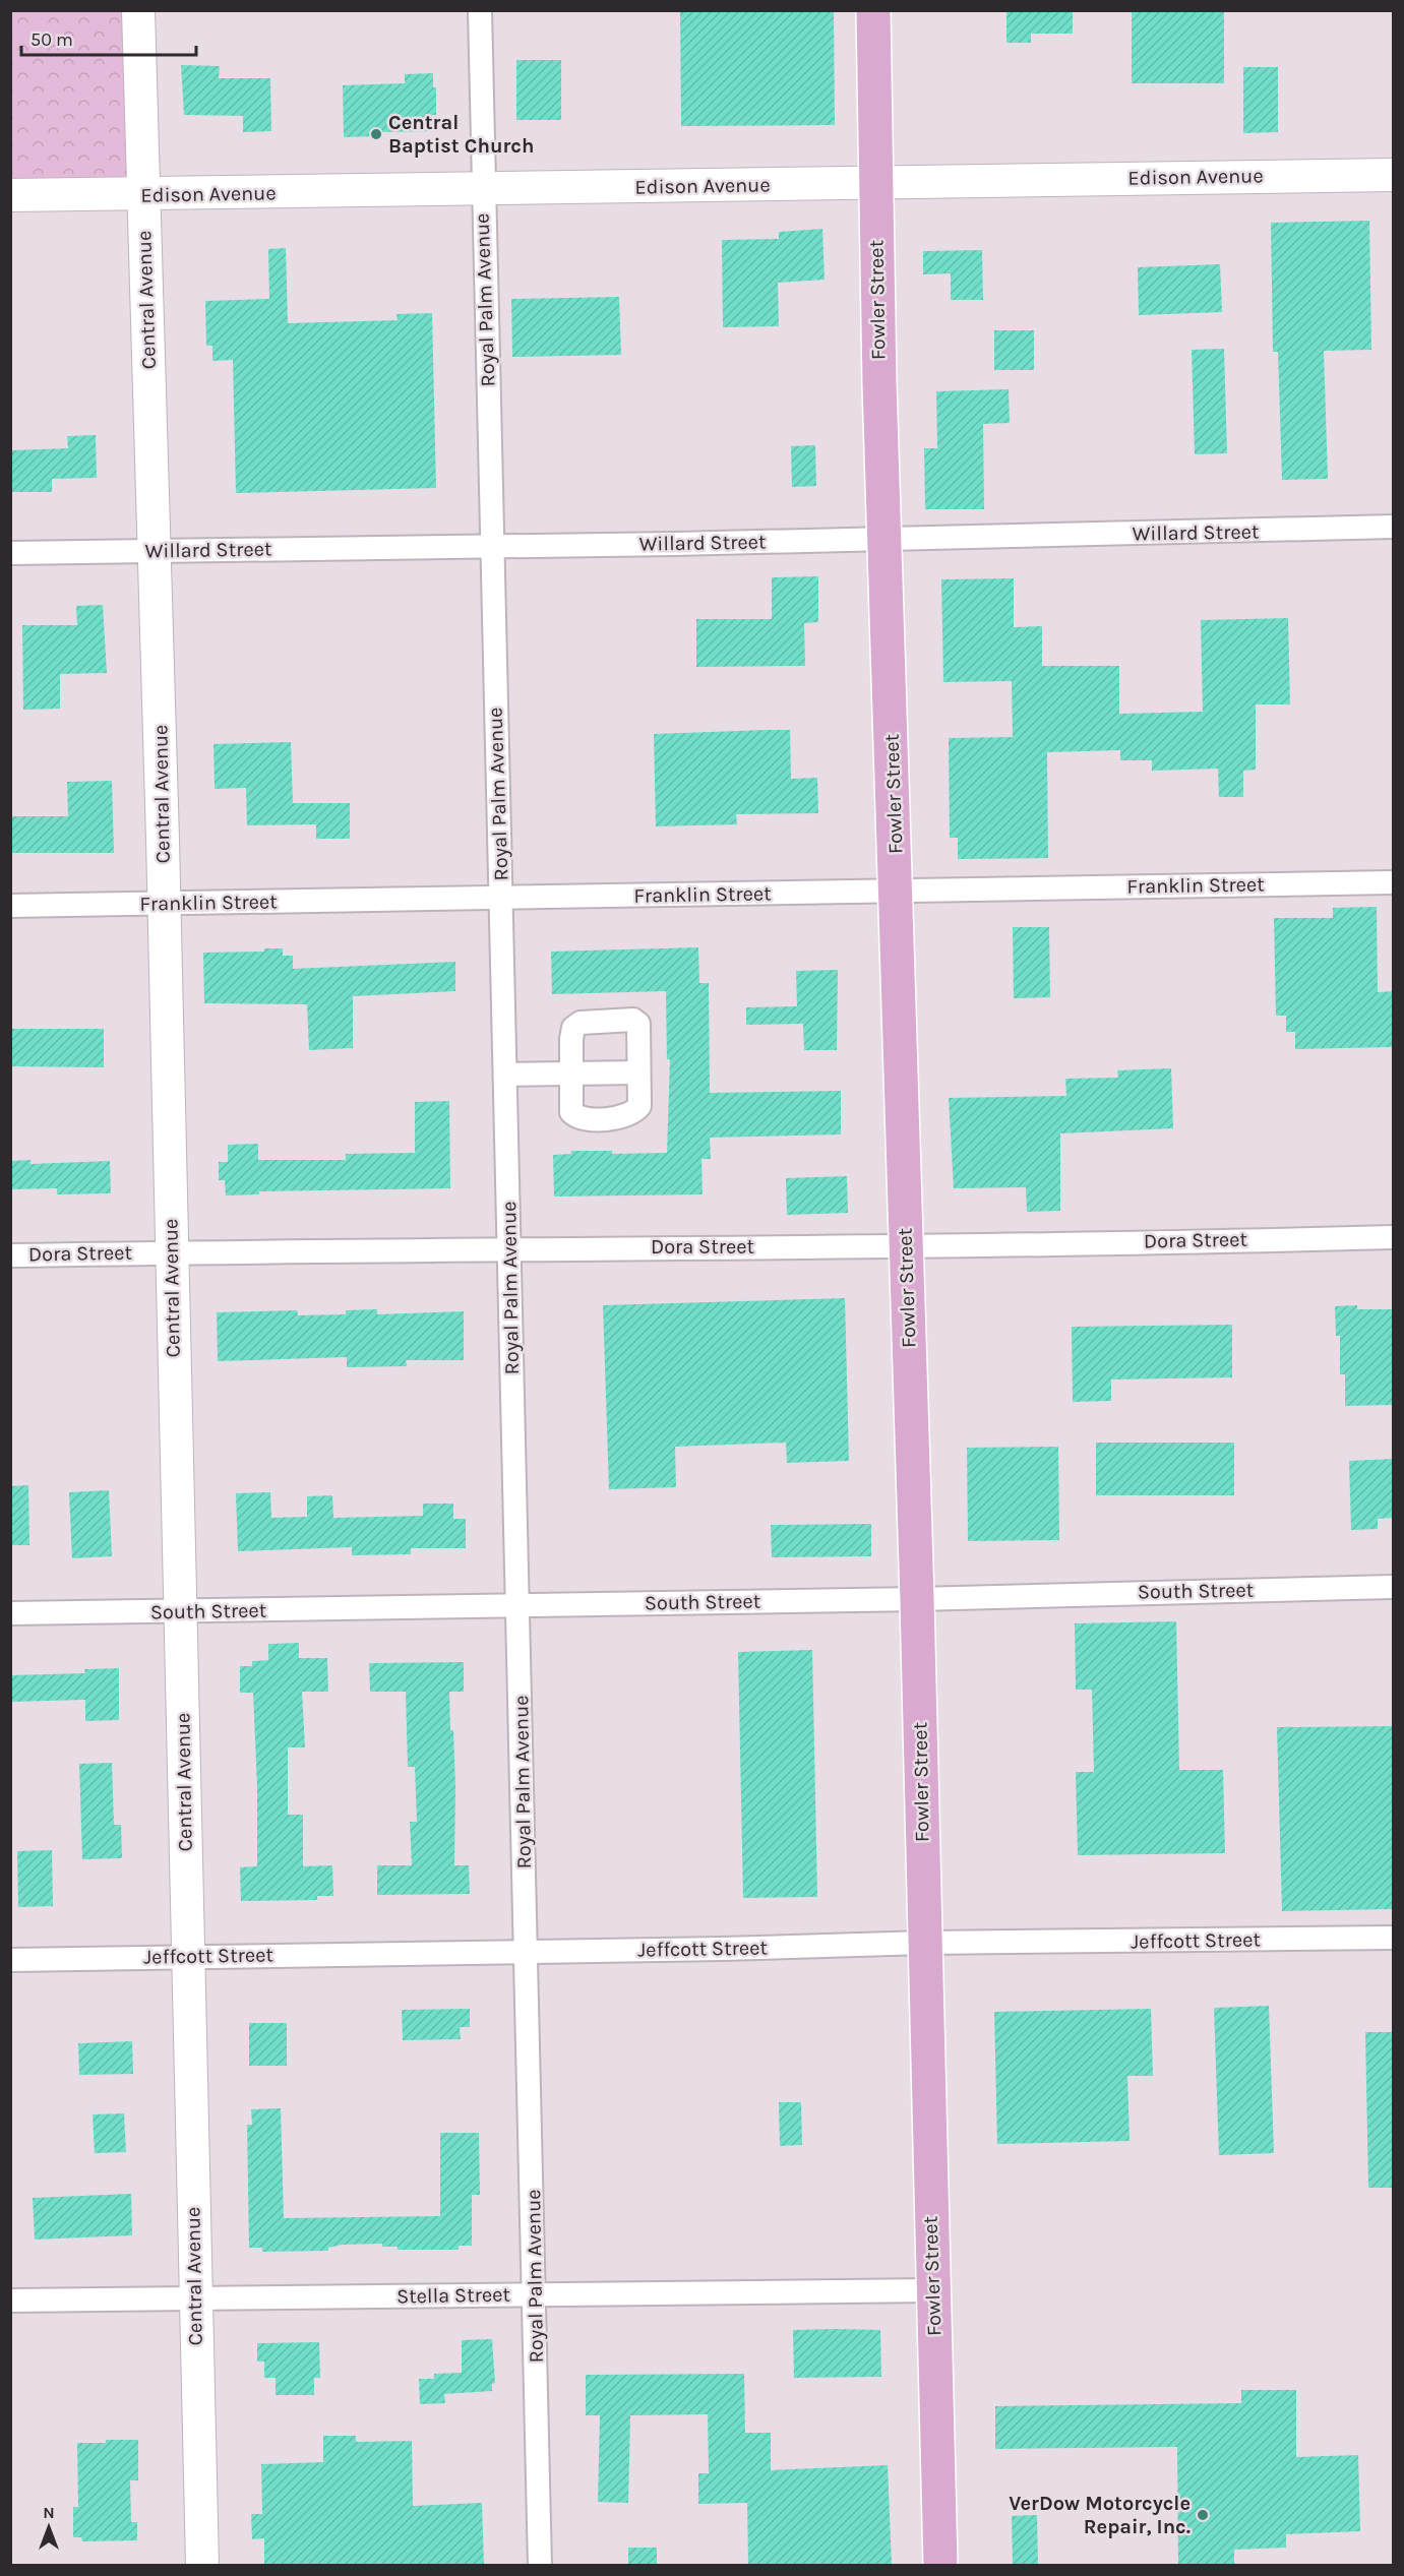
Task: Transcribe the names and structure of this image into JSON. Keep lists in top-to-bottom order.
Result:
{
  "streets": {
    "main road": ["Fowler Street"],
    "street": [
      "Edison Avenue",
      "Central Avenue",
      "Royal Palm Avenue",
      "Willard Street",
      "Franklin Street",
      "Dora Street",
      "South Street",
      "Jeffcott Street",
      "Stella Street"
    ]
  },
  "crossings": [
    ["Edison Avenue", "Central Avenue"],
    ["Edison Avenue", "Royal Palm Avenue"],
    ["Edison Avenue", "Fowler Street"],
    ["Central Avenue", "Willard Street"],
    ["Central Avenue", "Franklin Street"],
    ["Central Avenue", "Dora Street"],
    ["Central Avenue", "South Street"],
    ["Central Avenue", "Jeffcott Street"],
    ["Central Avenue", "Stella Street"],
    ["Royal Palm Avenue", "Willard Street"],
    ["Royal Palm Avenue", "Franklin Street"],
    ["Royal Palm Avenue", "Dora Street"],
    ["Royal Palm Avenue", "South Street"],
    ["Royal Palm Avenue", "Jeffcott Street"],
    ["Royal Palm Avenue", "Stella Street"],
    ["Fowler Street", "Willard Street"],
    ["Fowler Street", "Franklin Street"],
    ["Fowler Street", "Dora Street"],
    ["Fowler Street", "South Street"],
    ["Fowler Street", "Jeffcott Street"],
    ["Fowler Street", "Stella Street"]
  ],
  "places": ["Central Baptist Church", "VerDow Motorcycle Repair, Inc."],
  "scale_bar": "50 m",
  "north": "top"
}
